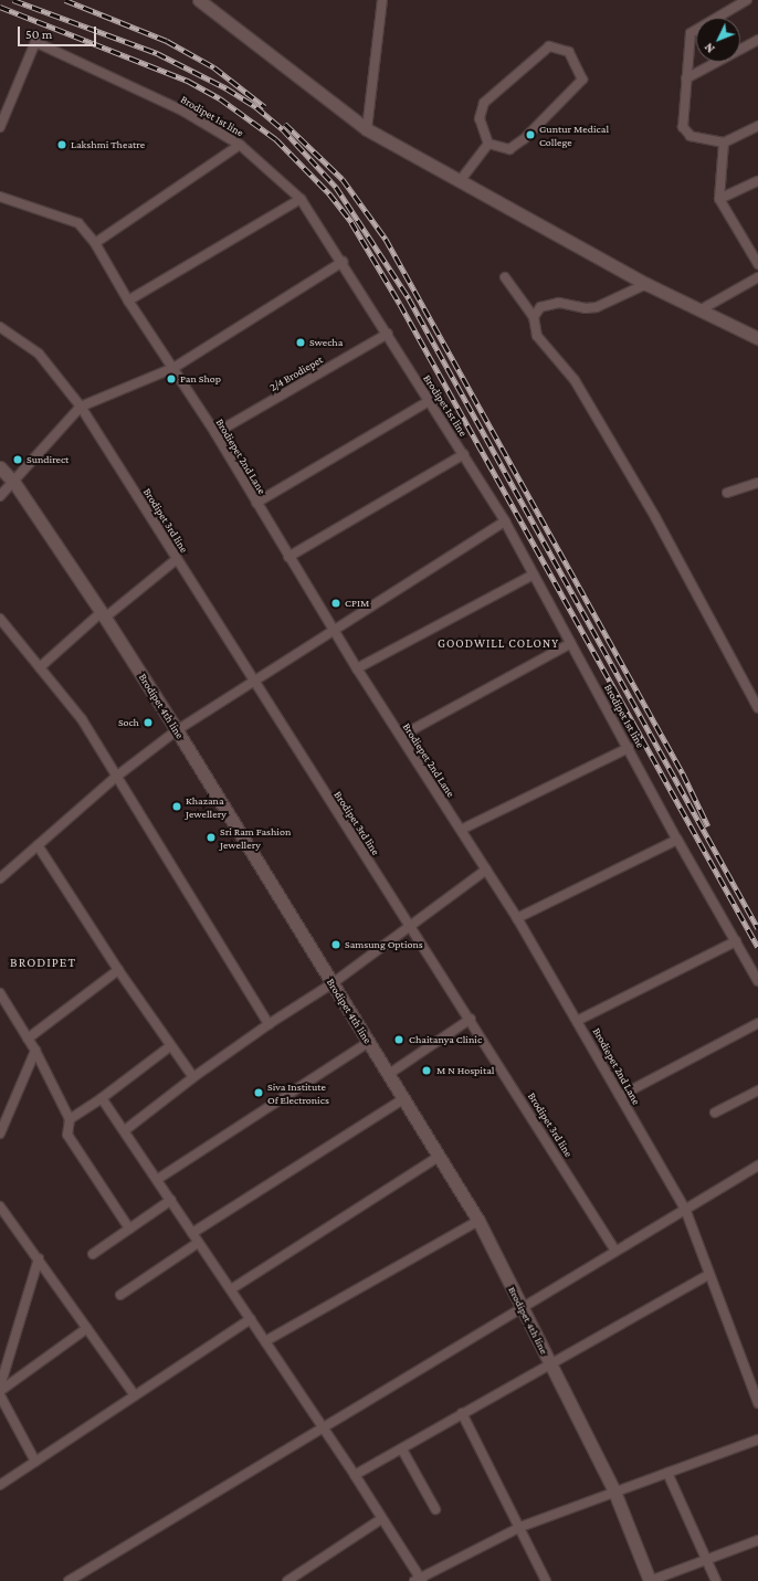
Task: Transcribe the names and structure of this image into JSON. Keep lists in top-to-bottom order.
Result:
{
  "streets": {
    "street": [
      "Brodipet 1st line",
      "2/4 Brodiepet",
      "Brodiepet 2nd Lane",
      "Brodipet 3rd line",
      "Brodipet 4th line"
    ]
  },
  "crossings": [
    ["Brodipet 1st line", "2/4 Brodiepet"],
    ["2/4 Brodiepet", "Brodiepet 2nd Lane"]
  ],
  "districts": ["GOODWILL COLONY", "BRODIPET"],
  "places": [
    "Guntur Medical College",
    "Lakshmi Theatre",
    "Swecha",
    "Pan Shop",
    "Sundirect",
    "CPIM",
    "Soch",
    "Khazana Jewellery",
    "Sri Ram Fashion Jewellery",
    "Samsung Options",
    "Chaitanya Clinic",
    "M N Hospital",
    "Siva Institute Of Electronics"
  ],
  "scale_bar": "50 m",
  "north": "bottom left"
}
